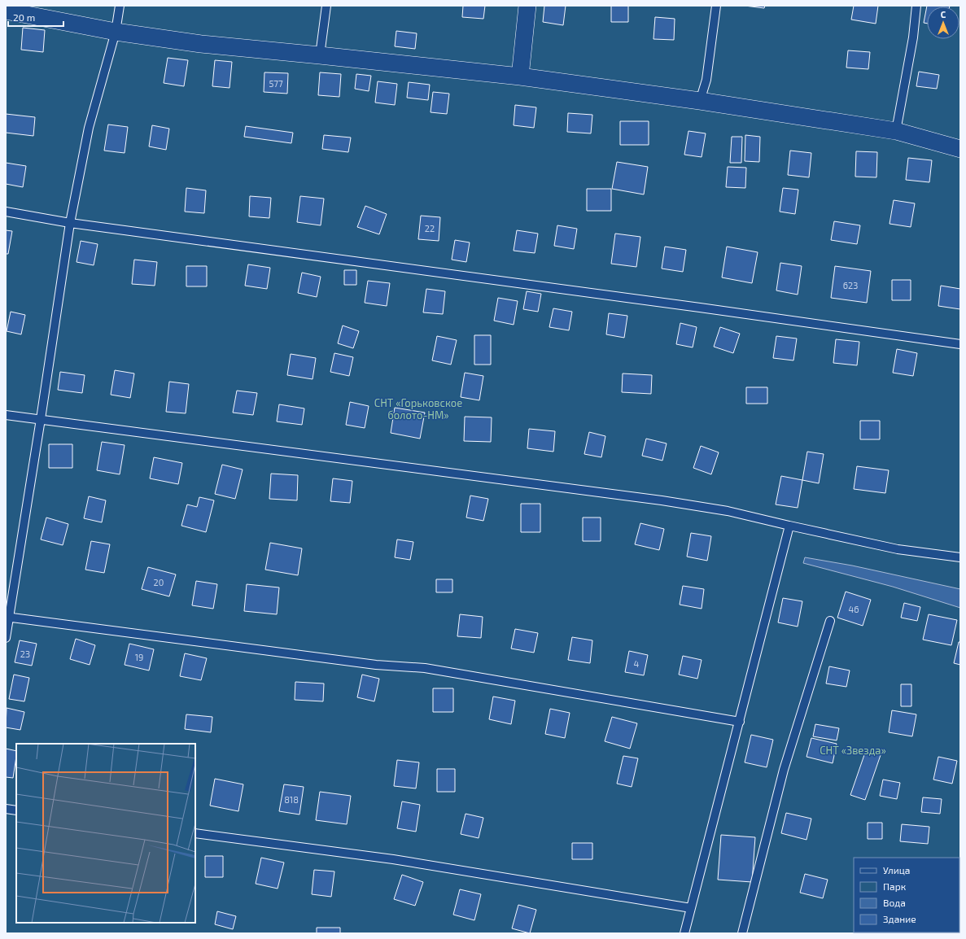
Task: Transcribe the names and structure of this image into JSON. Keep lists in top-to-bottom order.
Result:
{
  "parks": ["СНТ «Горьковское болото-НМ»", "СНТ «Звезда»"],
  "house_numbers": [
    "577",
    "22",
    "623",
    "20",
    "46",
    "23",
    "19",
    "4",
    "818"
  ],
  "legend": [
    "Улица",
    "Парк",
    "Вода",
    "Здание"
  ],
  "scale_bar": "20 m",
  "north": "top"
}
